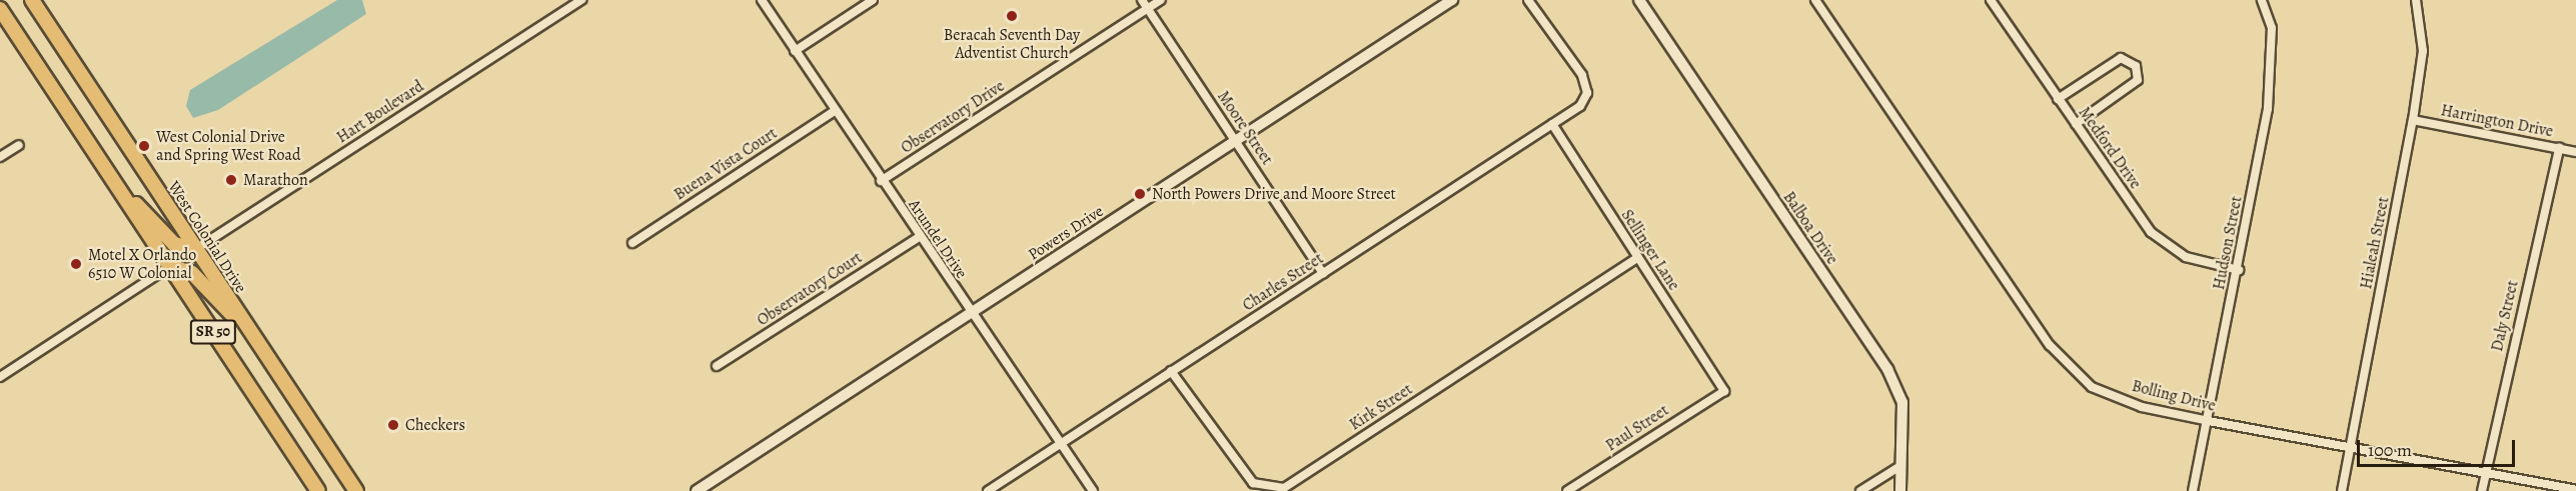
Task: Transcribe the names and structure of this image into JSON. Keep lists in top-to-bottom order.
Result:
{
  "streets": {
    "highway": ["West Colonial Drive", "SR 50"],
    "street": [
      "Hart Boulevard",
      "Observatory Drive",
      "Harrington Drive",
      "Moore Street",
      "Medford Drive",
      "Buena Vista Court",
      "Balboa Drive",
      "Powers Drive",
      "Arundel Drive",
      "Hudson Street",
      "Hialeah Street",
      "Sellinger Lane",
      "Charles Street",
      "Observatory Court",
      "Daly Street",
      "Bolling Drive",
      "Kirk Street",
      "Paul Street"
    ]
  },
  "crossings": [
    ["Hart Boulevard", "West Colonial Drive"],
    ["Observatory Drive", "Moore Street"],
    ["Observatory Drive", "Arundel Drive"],
    ["Harrington Drive", "Hialeah Street"],
    ["Harrington Drive", "Daly Street"],
    ["Moore Street", "Powers Drive"],
    ["Moore Street", "Charles Street"],
    ["Medford Drive", "Hudson Street"],
    ["Buena Vista Court", "Arundel Drive"],
    ["Powers Drive", "Arundel Drive"],
    ["Arundel Drive", "Charles Street"],
    ["Arundel Drive", "Observatory Court"],
    ["Hudson Street", "Bolling Drive"],
    ["Hialeah Street", "Bolling Drive"],
    ["Sellinger Lane", "Charles Street"],
    ["Sellinger Lane", "Kirk Street"],
    ["Sellinger Lane", "Paul Street"],
    ["Charles Street", "Kirk Street"],
    ["Daly Street", "Bolling Drive"]
  ],
  "places": [
    "Beracah Seventh Day Adventist Church",
    "West Colonial Drive and Spring West Road",
    "Marathon",
    "North Powers Drive and Moore Street",
    "Motel X Orlando 6510 W Colonial",
    "Checkers"
  ],
  "scale_bar": "100 m"
}
